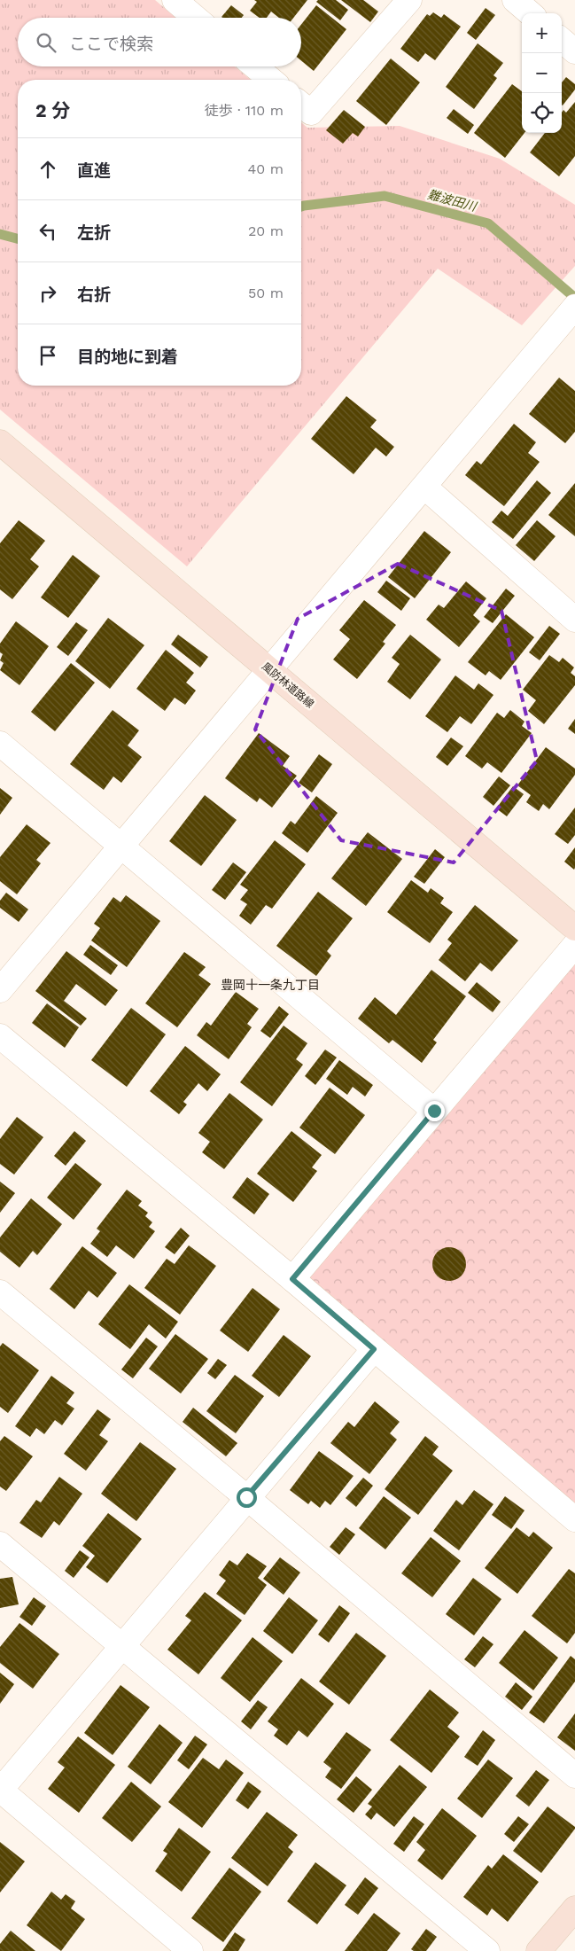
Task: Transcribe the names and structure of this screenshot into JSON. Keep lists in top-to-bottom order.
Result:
{
  "streets": {
    "street": ["風防林道路線"]
  },
  "districts": ["豊岡十一条九丁目"],
  "water": ["難波田川"],
  "page": {
    "map_buttons": ["+", "−"],
    "search": "ここで検索",
    "heading": ["2 分", "徒歩 · 110 m"],
    "list": [
      ["直進", "40 m"],
      ["左折", "20 m"],
      ["右折", "50 m"],
      "目的地に到着"
    ]
  }
}
